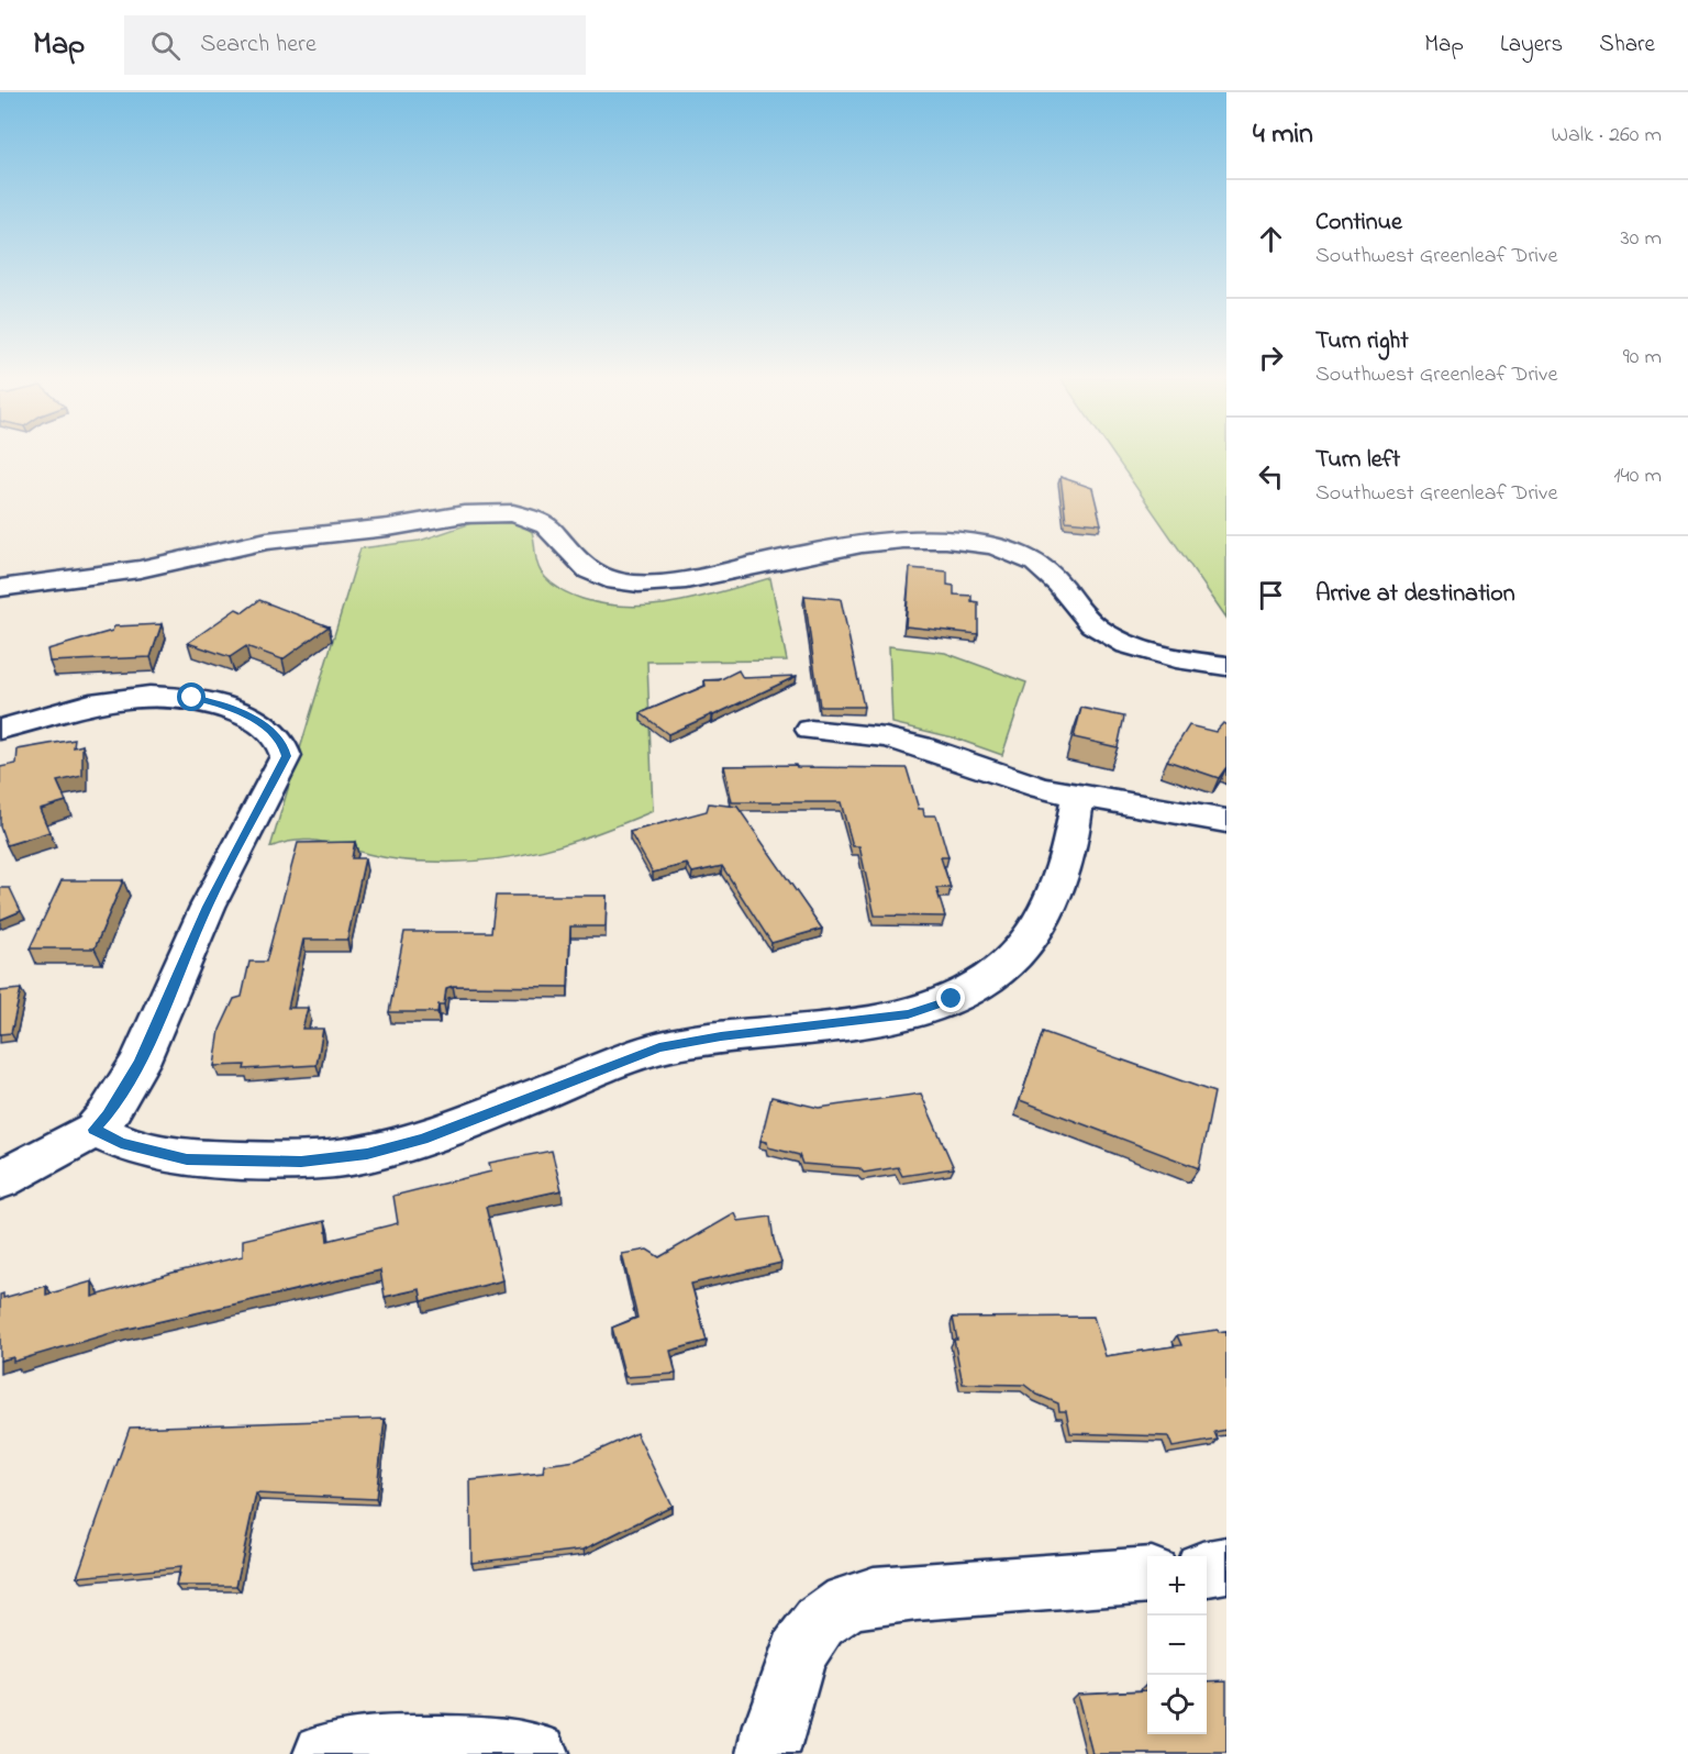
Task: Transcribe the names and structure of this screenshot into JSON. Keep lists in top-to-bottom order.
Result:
{
  "page": {
    "header": "Map",
    "search": "Search here",
    "nav": ["Map", "Layers", "Share"],
    "heading": ["4 min", "Walk · 260 m"],
    "list": [
      ["Continue", "Southwest Greenleaf Drive", "30 m"],
      ["Turn right", "Southwest Greenleaf Drive", "90 m"],
      ["Turn left", "Southwest Greenleaf Drive", "140 m"],
      "Arrive at destination"
    ],
    "map_buttons": ["+", "−"]
  }
}
